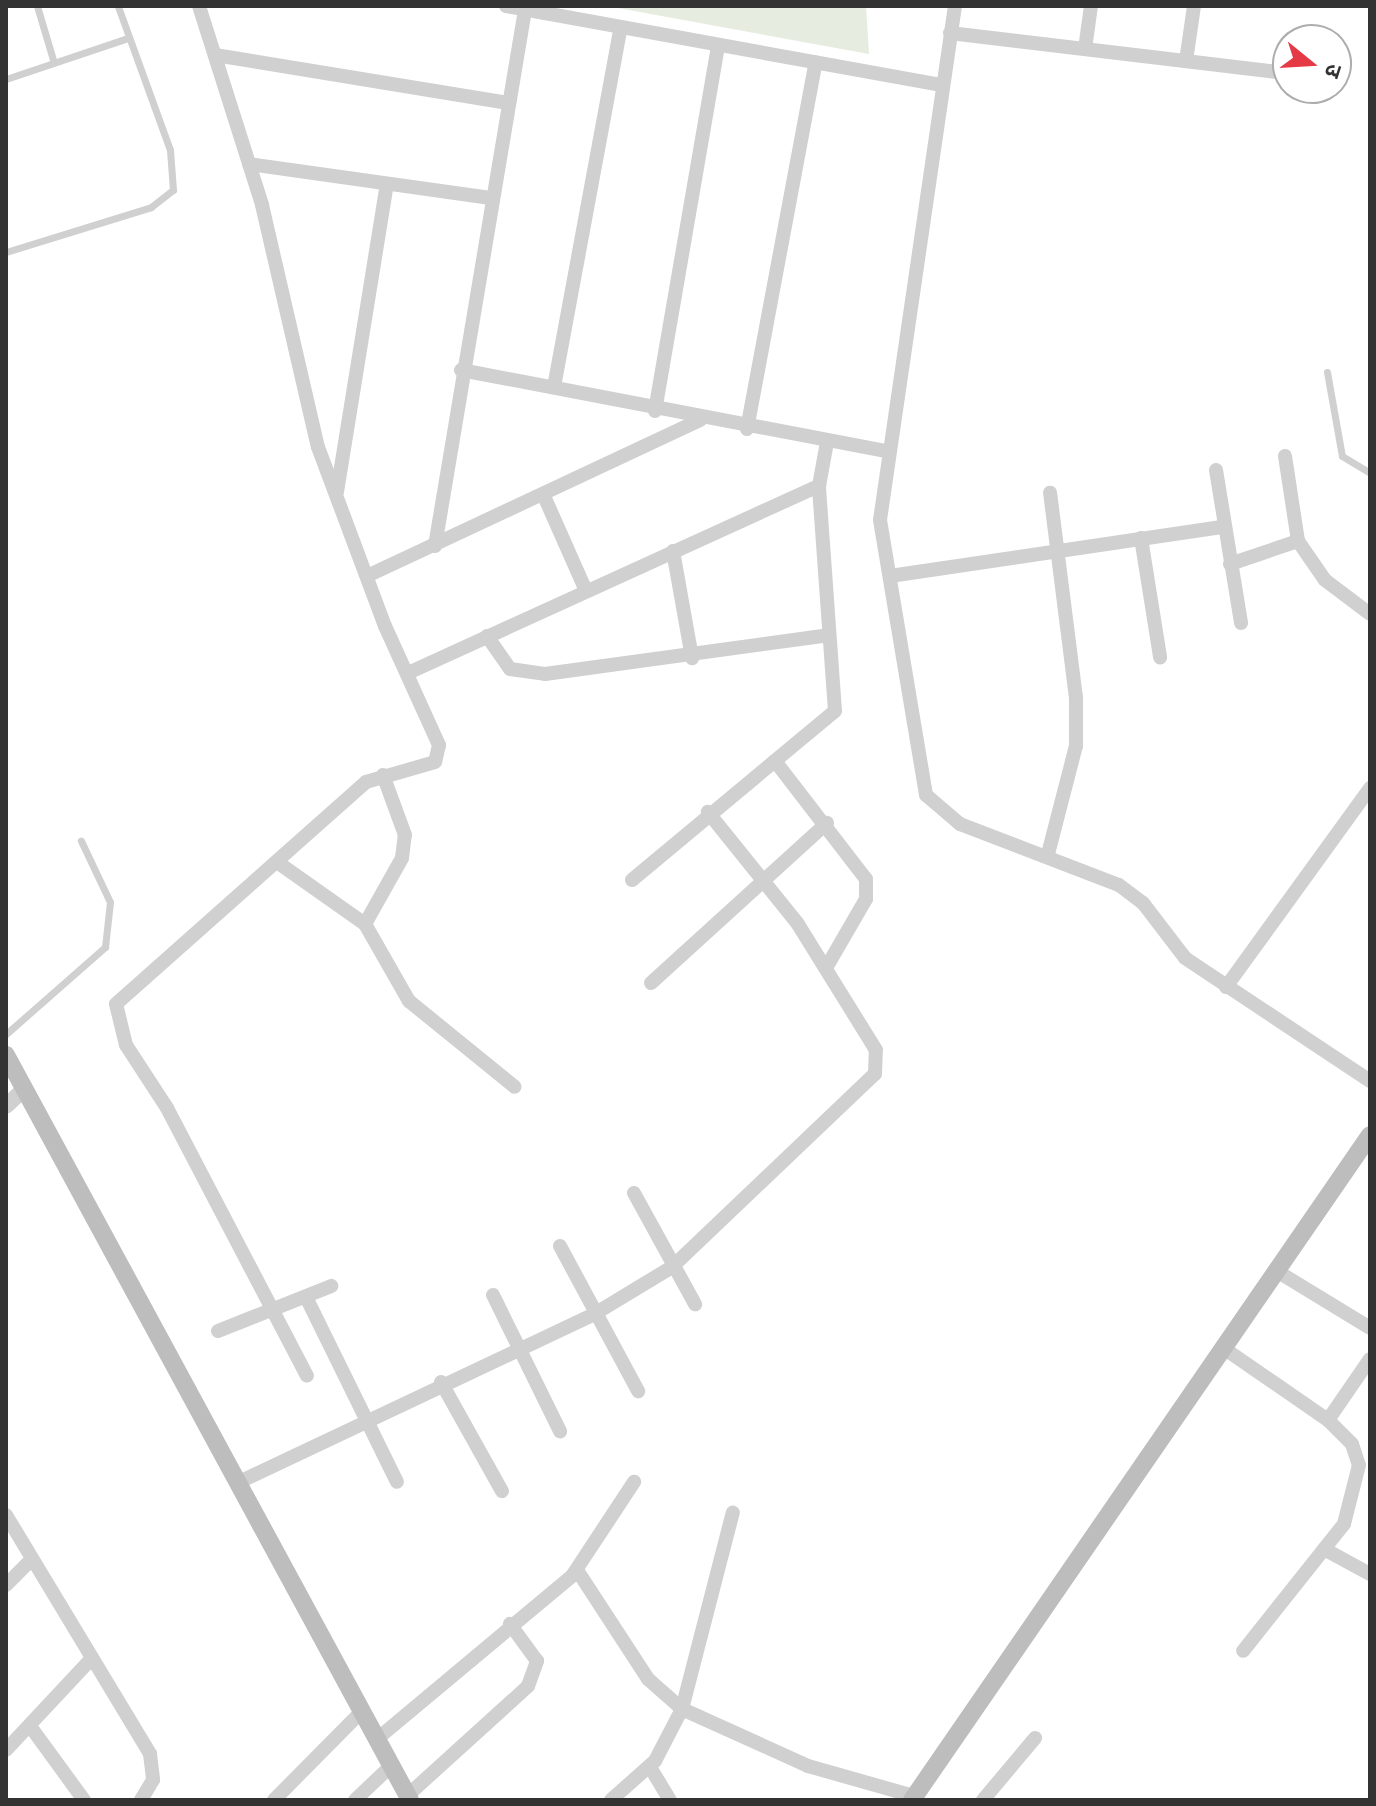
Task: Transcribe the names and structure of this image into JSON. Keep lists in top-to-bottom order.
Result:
{
  "north": "right"
}
